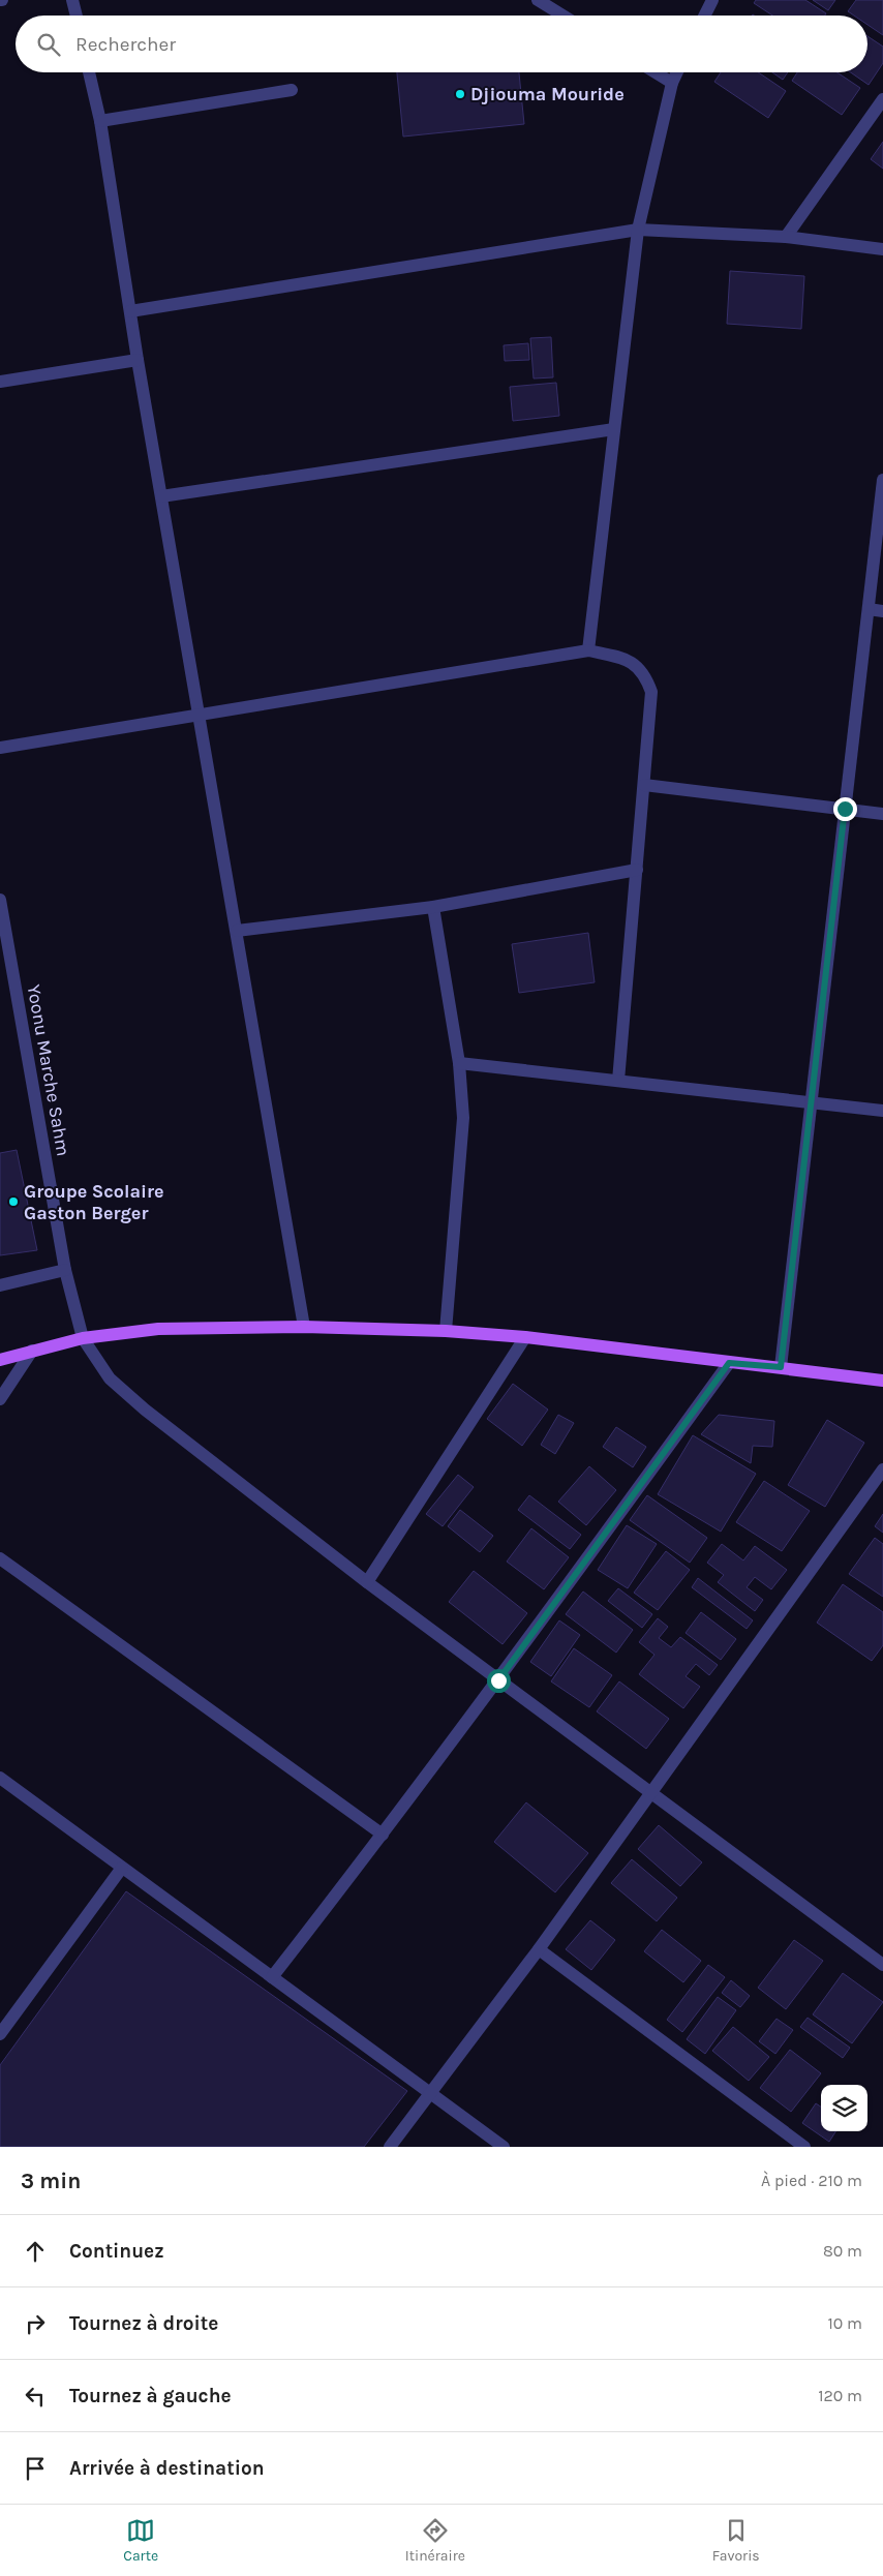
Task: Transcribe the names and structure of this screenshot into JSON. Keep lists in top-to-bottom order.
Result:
{
  "streets": {
    "street": ["Yoonu Marche Sahm"]
  },
  "places": ["Djiouma Mouride", "Groupe Scolaire Gaston Berger"],
  "page": {
    "search": "Rechercher",
    "heading": ["3 min", "À pied · 210 m"],
    "list": [
      ["Continuez", "80 m"],
      ["Tournez à droite", "10 m"],
      ["Tournez à gauche", "120 m"],
      "Arrivée à destination"
    ],
    "nav": ["Carte", "Itinéraire", "Favoris"]
  }
}
